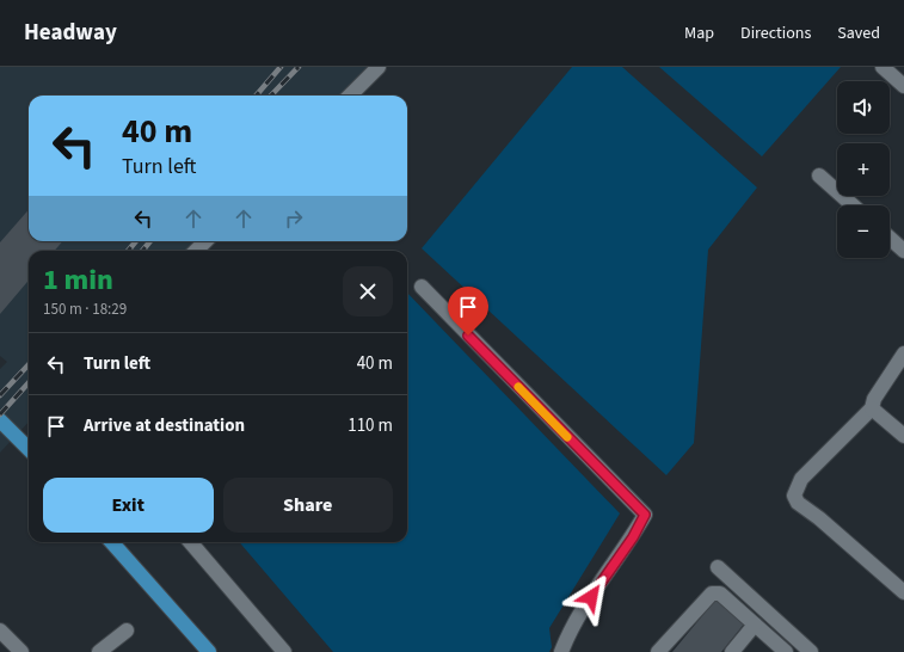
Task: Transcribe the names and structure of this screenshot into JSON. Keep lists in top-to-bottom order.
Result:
{
  "page": {
    "header": "Headway",
    "nav": ["Map", "Directions", "Saved"],
    "map_buttons": ["+", "−"],
    "turn": ["40 m", "Turn left"],
    "heading": ["1 min", "150 m · 18:29"],
    "list": [
      {
        "name": "Turn left",
        "value": "40 m"
      },
      {
        "name": "Arrive at destination",
        "value": "110 m"
      }
    ],
    "buttons": ["Exit", "Share"]
  }
}
